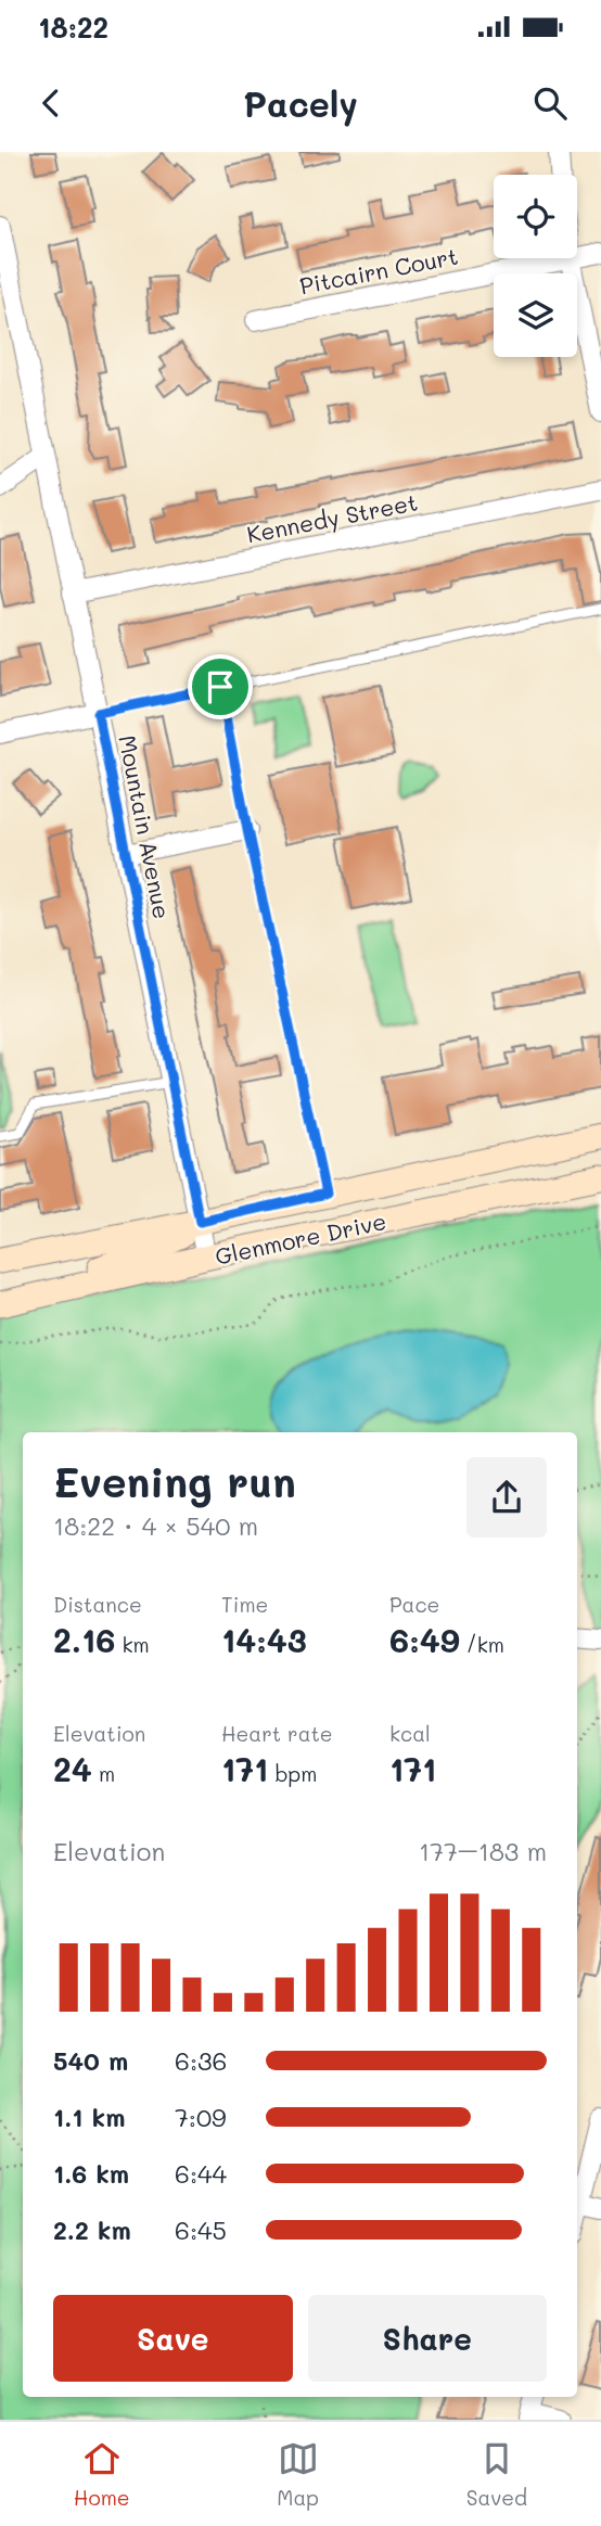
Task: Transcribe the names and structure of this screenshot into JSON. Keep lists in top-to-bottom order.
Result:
{
  "streets": {
    "main road": ["Glenmore Drive"],
    "street": ["Pitcairn Court", "Kennedy Street", "Mountain Avenue"]
  },
  "crossings": [
    ["Kennedy Street", "Mountain Avenue"],
    ["Mountain Avenue", "Glenmore Drive"]
  ],
  "page": {
    "status": "18:22",
    "header": "Pacely",
    "heading": ["Evening run", "18:22 · 4 × 540 m"],
    "stats": [
      ["Distance", "2.16 km"],
      ["Time", "14:43"],
      ["Pace", "6:49 /km"],
      ["Elevation", "24 m"],
      ["Heart rate", "171 bpm"],
      ["kcal", "171"]
    ],
    "chart": ["Elevation", "177–183 m"],
    "list": [
      {
        "name": "540 m",
        "note": "6:36"
      },
      {
        "name": "1.1 km",
        "note": "7:09"
      },
      {
        "name": "1.6 km",
        "note": "6:44"
      },
      {
        "name": "2.2 km",
        "note": "6:45"
      }
    ],
    "buttons": ["Save", "Share"],
    "tabs": ["Home", "Map", "Saved"]
  }
}
